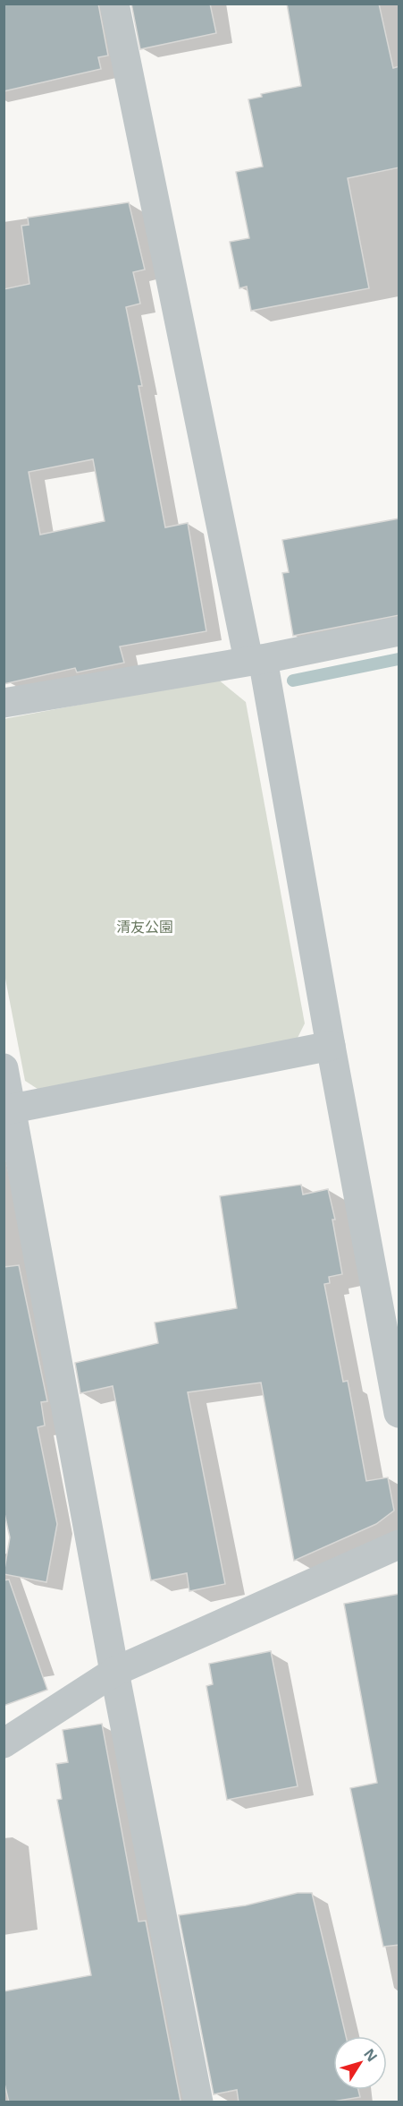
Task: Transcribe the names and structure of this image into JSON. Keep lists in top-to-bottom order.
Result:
{
  "parks": ["清友公園"],
  "north": "top right"
}
